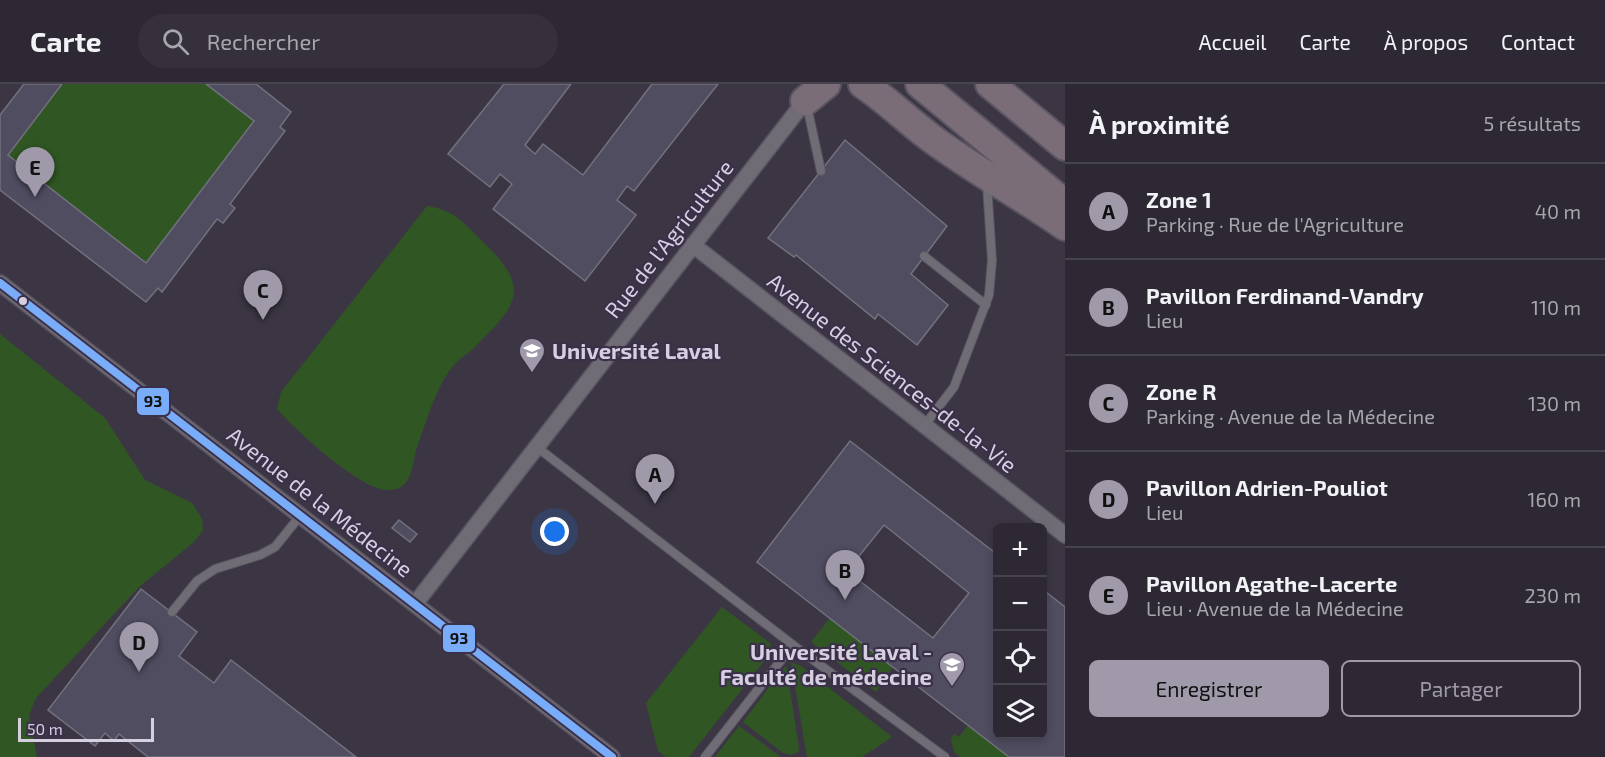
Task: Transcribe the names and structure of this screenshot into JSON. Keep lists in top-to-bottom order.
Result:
{
  "streets": {
    "street": ["Rue de l'Agriculture", "Avenue des Sciences-de-la-Vie", "Avenue de la Médecine"]
  },
  "crossings": [
    ["Rue de l'Agriculture", "Avenue des Sciences-de-la-Vie"],
    ["Rue de l'Agriculture", "Avenue de la Médecine"]
  ],
  "places": {
    "school or university": ["Université Laval", "Université Laval - Faculté de médecine"]
  },
  "lines": ["transit line 93"],
  "scale_bar": "50 m",
  "page": {
    "header": "Carte",
    "search": "Rechercher",
    "nav": [
      "Accueil",
      "Carte",
      "À propos",
      "Contact"
    ],
    "heading": ["À proximité", "5 résultats"],
    "pins": [
      "E",
      "C",
      "A",
      "B",
      "D"
    ],
    "list": [
      {
        "mark": "A",
        "name": "Zone 1",
        "note": "Parking · Rue de l'Agriculture",
        "value": "40 m"
      },
      {
        "mark": "B",
        "name": "Pavillon Ferdinand-Vandry",
        "note": "Lieu",
        "value": "110 m"
      },
      {
        "mark": "C",
        "name": "Zone R",
        "note": "Parking · Avenue de la Médecine",
        "value": "130 m"
      },
      {
        "mark": "D",
        "name": "Pavillon Adrien-Pouliot",
        "note": "Lieu",
        "value": "160 m"
      },
      {
        "mark": "E",
        "name": "Pavillon Agathe-Lacerte",
        "note": "Lieu · Avenue de la Médecine",
        "value": "230 m"
      }
    ],
    "map_buttons": ["+", "−"],
    "buttons": ["Enregistrer", "Partager"],
    "scale": "50 m"
  }
}
